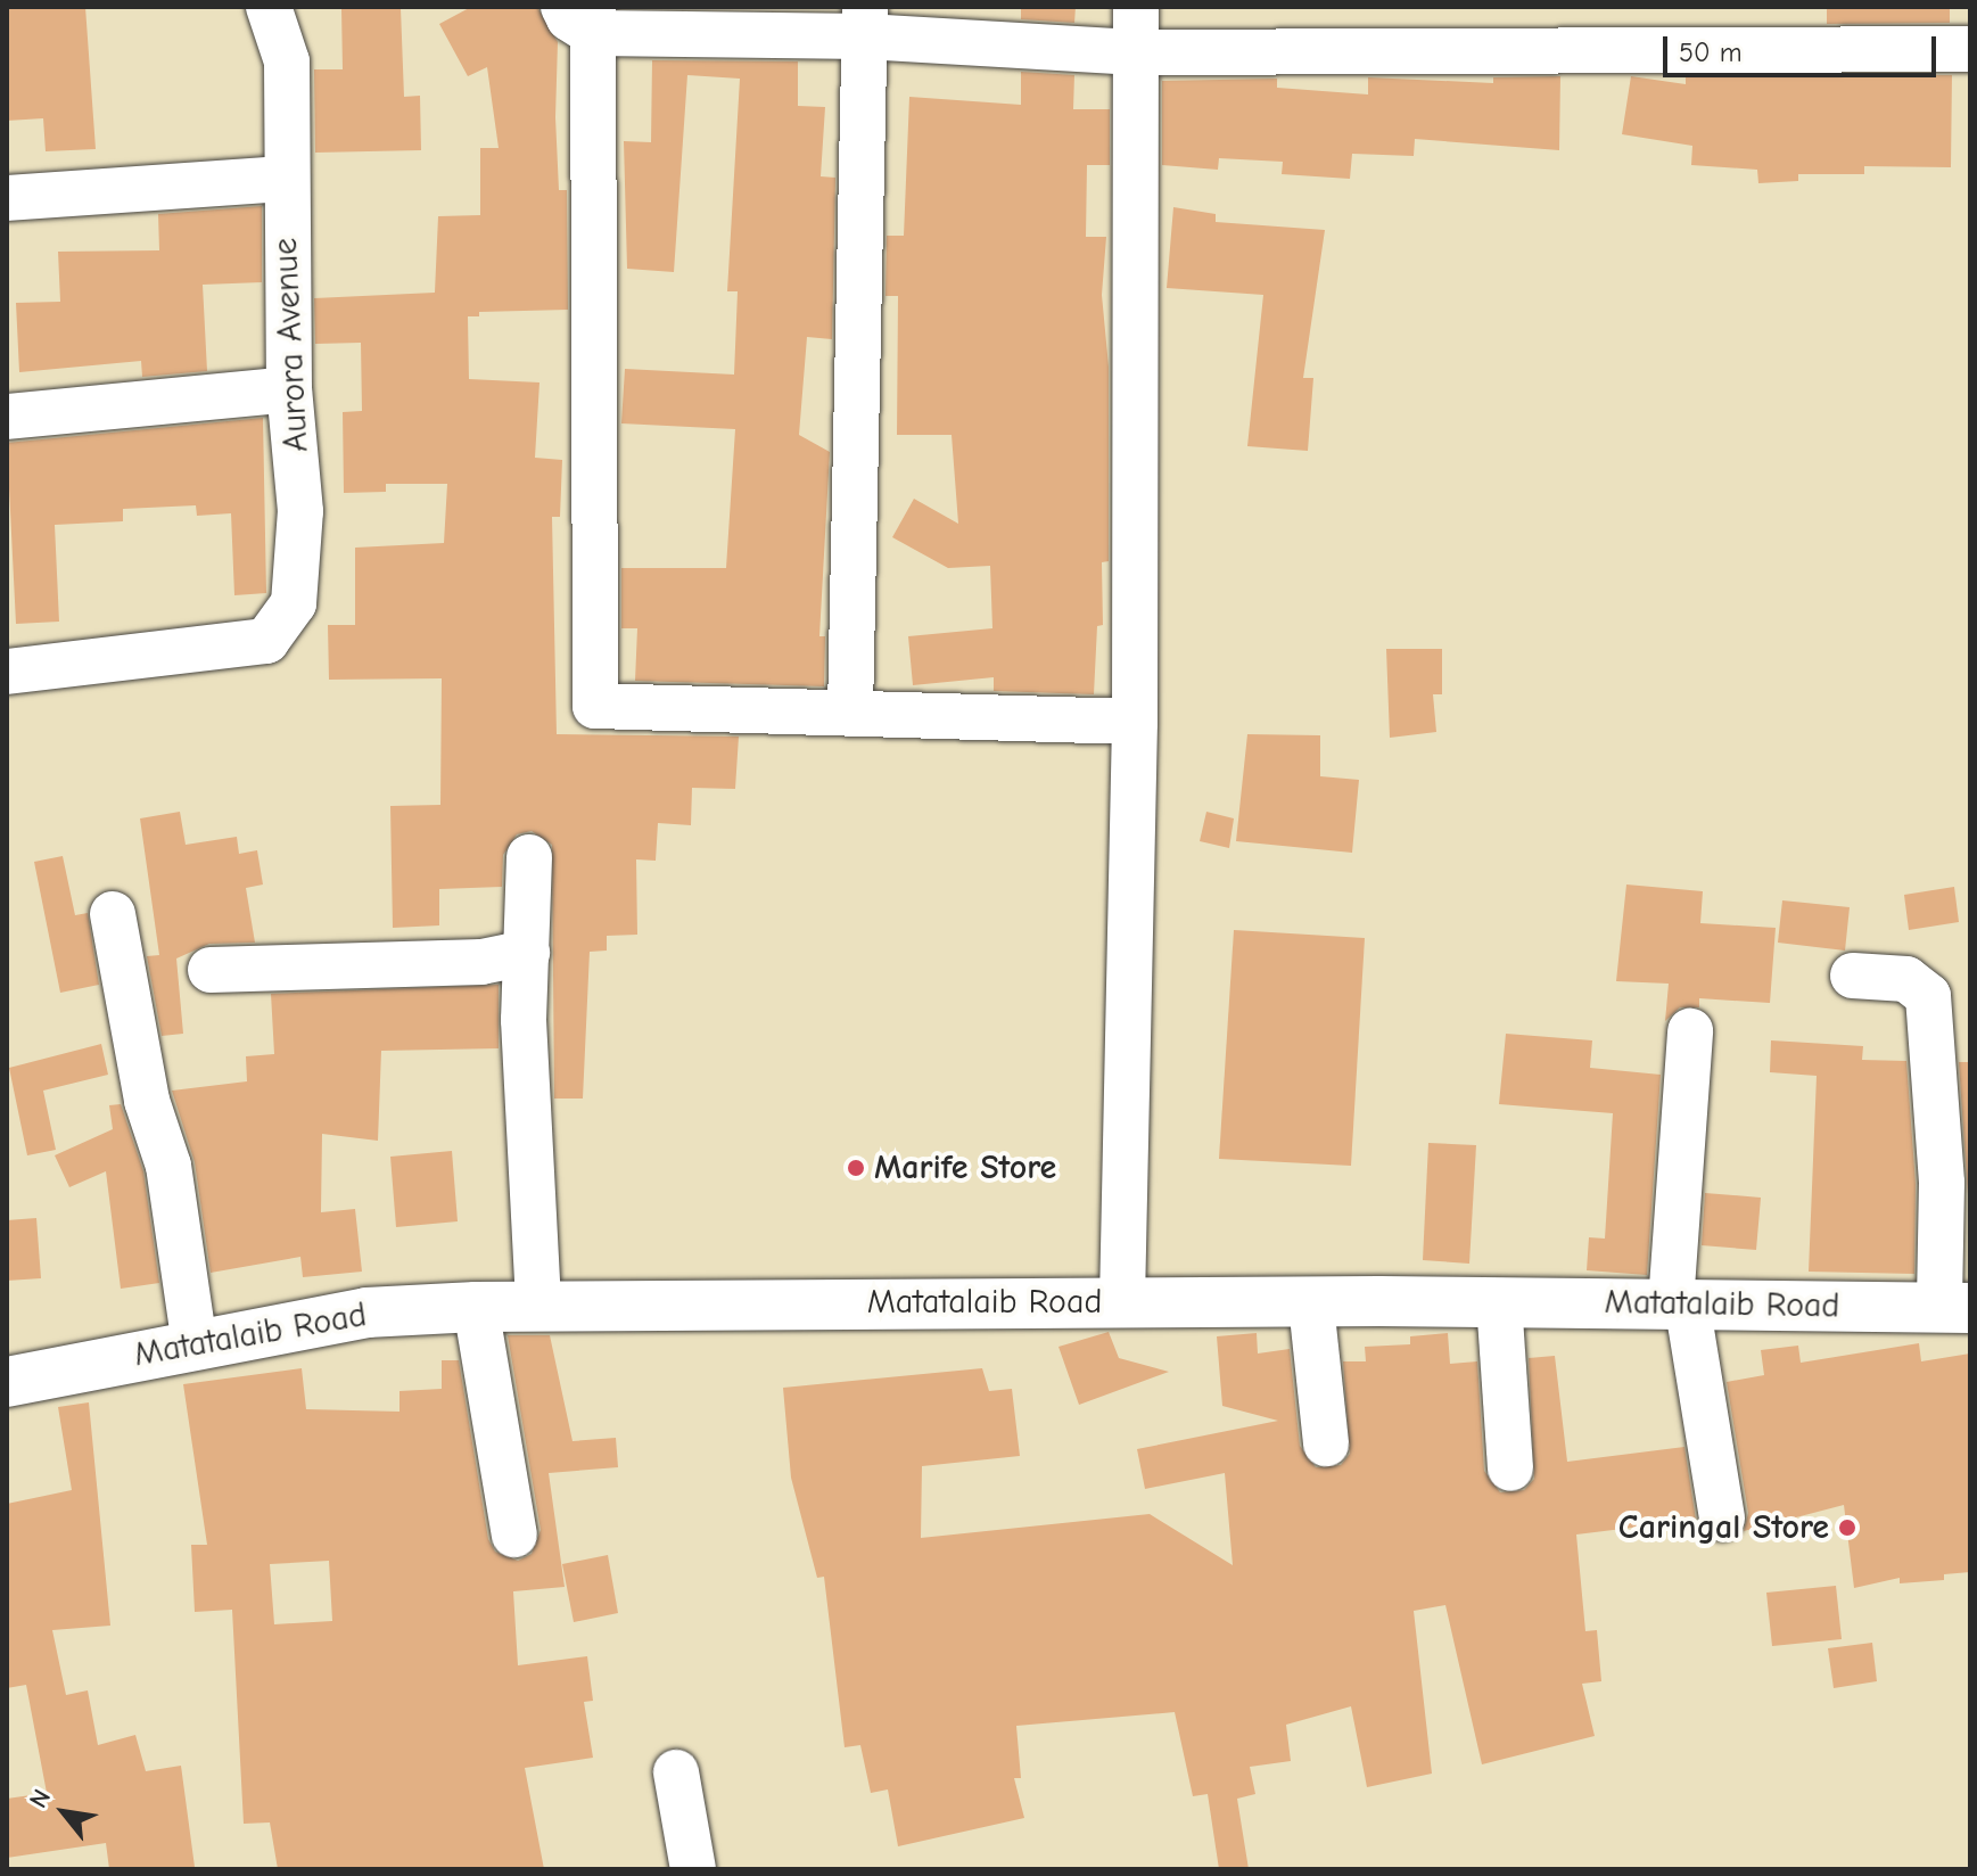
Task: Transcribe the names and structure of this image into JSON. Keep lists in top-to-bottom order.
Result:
{
  "streets": {
    "main road": ["Matatalaib Road"],
    "street": ["Aurora Avenue"]
  },
  "places": ["Marife Store", "Caringal Store"],
  "scale_bar": "50 m",
  "north": "top left"
}
